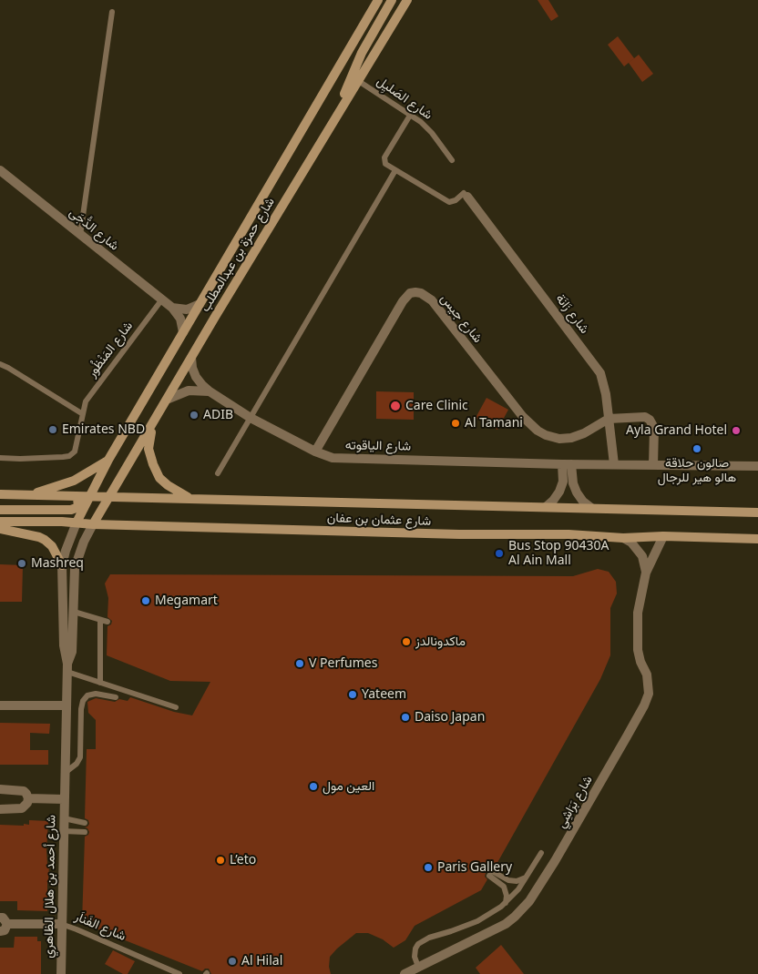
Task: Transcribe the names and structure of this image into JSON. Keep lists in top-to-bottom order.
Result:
{
  "streets": {
    "main road": ["شارع حمزة بن عبدالمطلب", "شارع عثمان بن عفان"],
    "street": [
      "شارع الدُّجَى",
      "شارع زَانَة",
      "شارع جيس",
      "شارع الياقوته",
      "شارع بَرَاشِي",
      "شارع أحمد بن هلال الظاهري",
      "شارع الفَناَر"
    ],
    "lane": ["شارع الصَليِل", "شارع المَنْظُور"]
  },
  "crossings": [
    ["شارع الصَليِل", "شارع حمزة بن عبدالمطلب"],
    ["شارع الدُّجَى", "شارع حمزة بن عبدالمطلب"],
    ["شارع الدُّجَى", "شارع المَنْظُور"],
    ["شارع حمزة بن عبدالمطلب", "شارع الياقوته"],
    ["شارع حمزة بن عبدالمطلب", "شارع عثمان بن عفان"],
    ["شارع حمزة بن عبدالمطلب", "شارع أحمد بن هلال الظاهري"],
    ["شارع زَانَة", "شارع جيس"],
    ["شارع زَانَة", "شارع الياقوته"],
    ["شارع جيس", "شارع الياقوته"],
    ["شارع عثمان بن عفان", "شارع بَرَاشِي"],
    ["شارع عثمان بن عفان", "شارع أحمد بن هلال الظاهري"],
    ["شارع أحمد بن هلال الظاهري", "شارع الفَناَر"]
  ],
  "places": [
    "Care Clinic",
    "ADIB",
    "Al Tamani",
    "Emirates NBD",
    "Ayla Grand Hotel",
    "صالون حلاقة هالو هير للرجال",
    "Bus Stop 90430A Al Ain Mall",
    "Mashreq",
    "Megamart",
    "ماكدونالدز",
    "V Perfumes",
    "Yateem",
    "Daiso Japan",
    "العين مول",
    "L’eto",
    "Paris Gallery",
    "Al Hilal"
  ]
}
